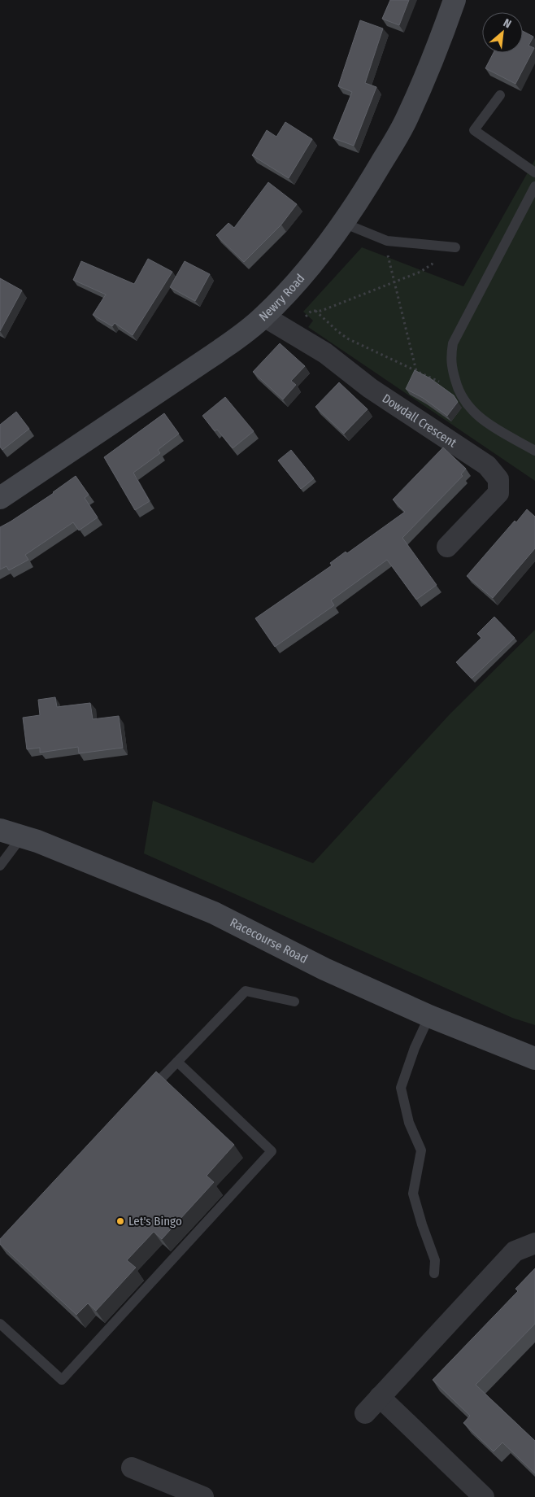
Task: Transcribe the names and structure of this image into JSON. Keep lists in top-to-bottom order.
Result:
{
  "streets": {
    "main road": ["Newry Road", "Racecourse Road"],
    "street": ["Dowdall Crescent"]
  },
  "crossings": [
    ["Newry Road", "Dowdall Crescent"]
  ],
  "places": ["Let's Bingo"],
  "north": "top right"
}
